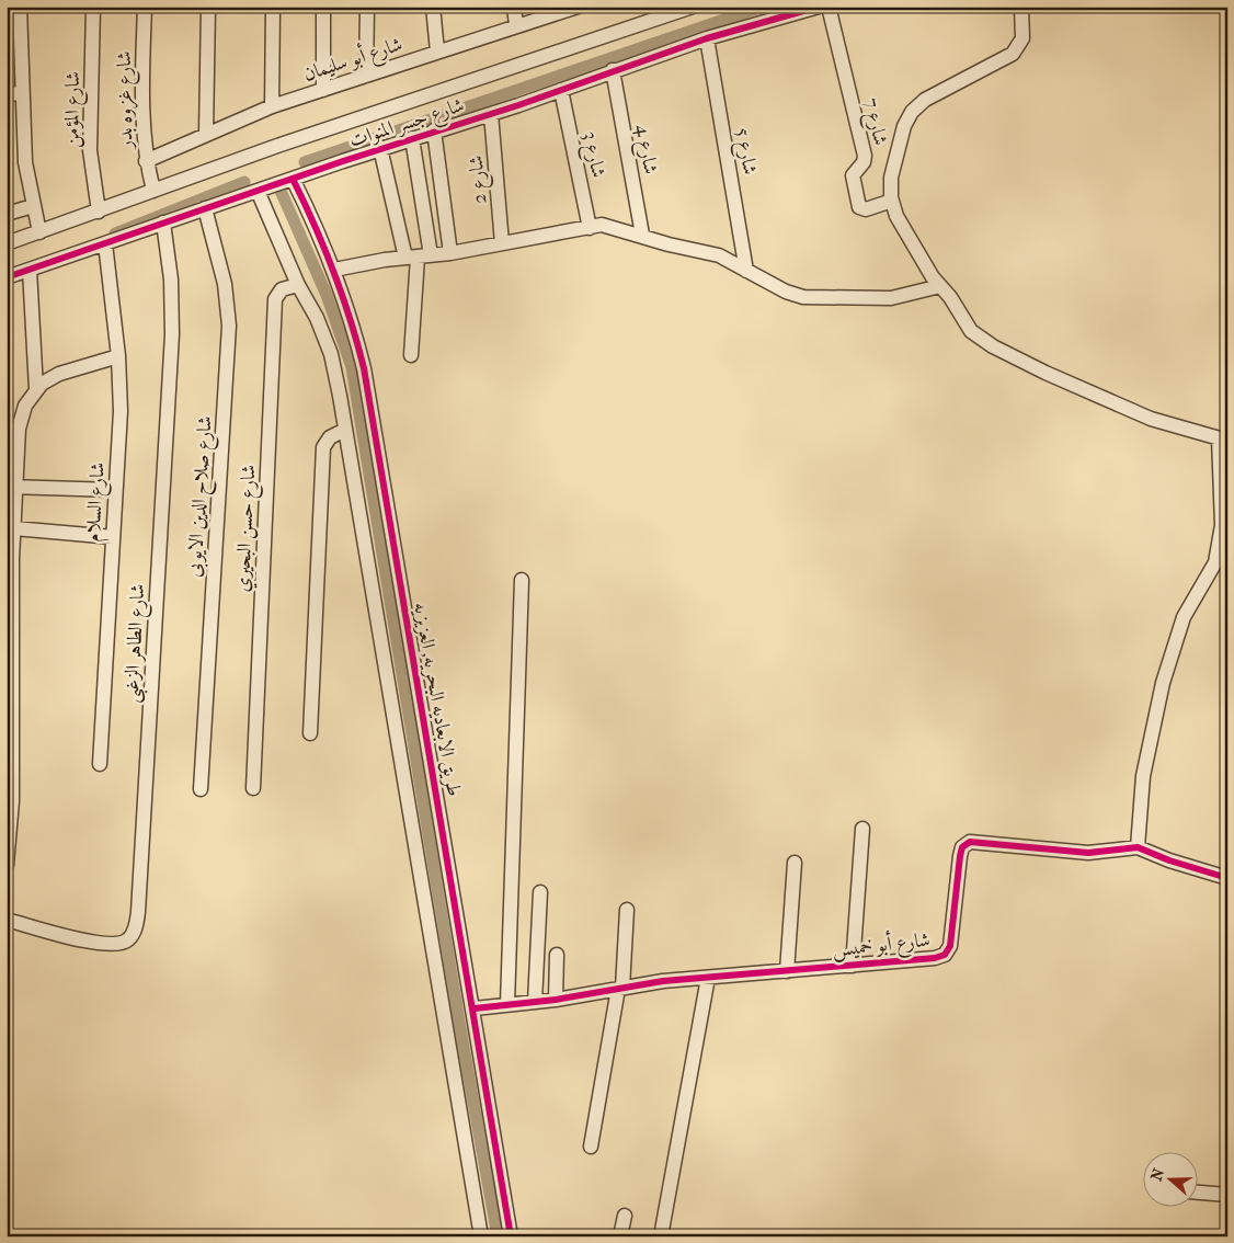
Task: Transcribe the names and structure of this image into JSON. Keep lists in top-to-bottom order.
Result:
{
  "streets": {
    "street": [
      "شارع أبو سليمان",
      "شارع غزوه بدر",
      "شارع المؤمن",
      "شارع 7",
      "شارع جسر المنوات",
      "شارع 4",
      "شارع 5",
      "شارع 3",
      "شارع 2",
      "شارع صلاح الدين الايوبى",
      "شارع السلام",
      "شارع حسن البحيري",
      "شارع الطاهر الزغبى",
      "طريق الابعاديه البحريه, العزيزيه",
      "شارع أبو خميس"
    ]
  },
  "crossings": [
    ["شارع أبو سليمان", "شارع غزوه بدر"],
    ["شارع غزوه بدر", "شارع جسر المنوات"],
    ["شارع المؤمن", "شارع جسر المنوات"],
    ["شارع جسر المنوات", "شارع 4"],
    ["شارع جسر المنوات", "شارع 5"],
    ["شارع جسر المنوات", "شارع 3"],
    ["شارع جسر المنوات", "شارع 2"],
    ["شارع جسر المنوات", "شارع صلاح الدين الايوبى"],
    ["شارع جسر المنوات", "شارع السلام"],
    ["شارع جسر المنوات", "شارع الطاهر الزغبى"],
    ["شارع جسر المنوات", "طريق الابعاديه البحريه, العزيزيه"],
    ["طريق الابعاديه البحريه, العزيزيه", "شارع أبو خميس"]
  ],
  "north": "left"
}
